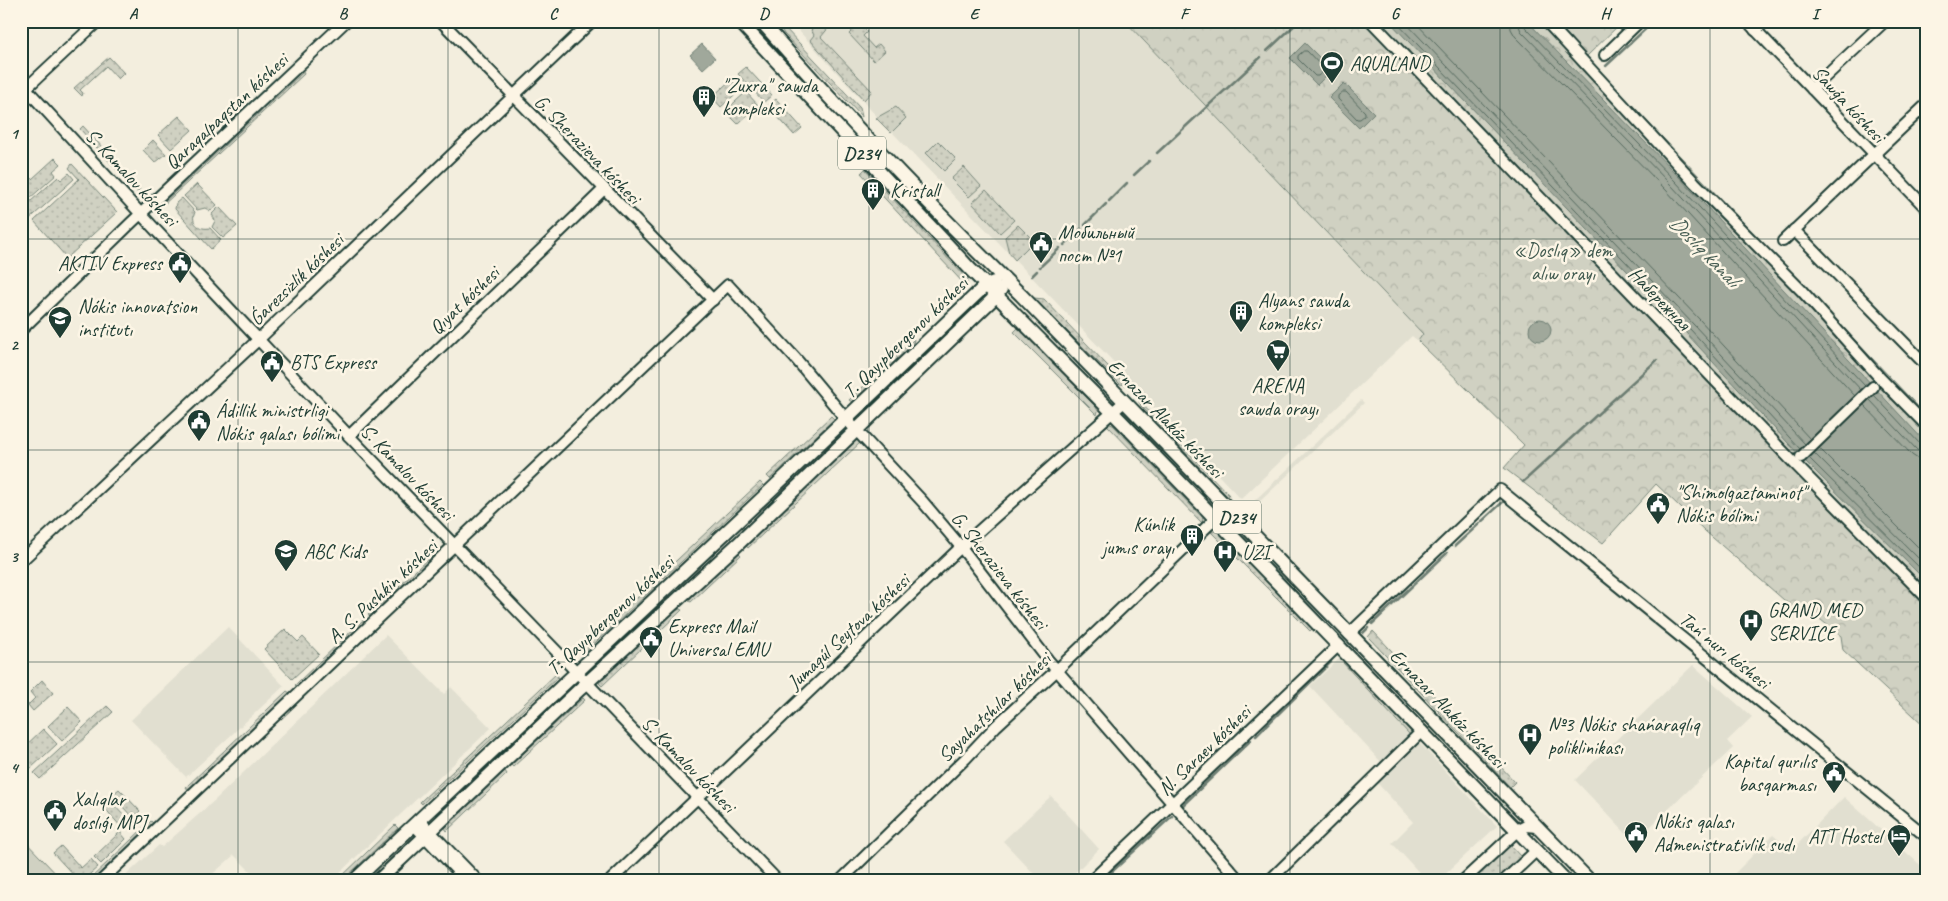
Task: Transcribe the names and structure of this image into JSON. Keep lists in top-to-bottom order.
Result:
{
  "streets": {
    "main road": ["D234", "T. Qayıpbergenov kóshesi", "Ernazar Alakóz kóshesi"],
    "street": [
      "Sawǵa kóshesi",
      "Qaraqalpaqstan kóshesi",
      "G. Sherazieva kóshesi",
      "S. Kamalov kóshesi",
      "Ǵarezsizlik kóshesi",
      "Набережная",
      "Qıyat kóshesi",
      "A. S. Pushkin kóshesi",
      "Jumagúl Seytova kóshesi",
      "Tań nurı kóshesi",
      "Sayahatshılar kóshesi",
      "N. Saraev kóshesi"
    ]
  },
  "crossings": [
    ["Qaraqalpaqstan kóshesi", "S. Kamalov kóshesi"],
    ["G. Sherazieva kóshesi", "Ǵarezsizlik kóshesi"],
    ["G. Sherazieva kóshesi", "Qıyat kóshesi"],
    ["G. Sherazieva kóshesi", "T. Qayıpbergenov kóshesi"],
    ["G. Sherazieva kóshesi", "A. S. Pushkin kóshesi"],
    ["G. Sherazieva kóshesi", "Jumagúl Seytova kóshesi"],
    ["G. Sherazieva kóshesi", "Sayahatshılar kóshesi"],
    ["G. Sherazieva kóshesi", "N. Saraev kóshesi"],
    ["S. Kamalov kóshesi", "Ǵarezsizlik kóshesi"],
    ["S. Kamalov kóshesi", "Qıyat kóshesi"],
    ["S. Kamalov kóshesi", "T. Qayıpbergenov kóshesi"],
    ["S. Kamalov kóshesi", "A. S. Pushkin kóshesi"],
    ["S. Kamalov kóshesi", "Jumagúl Seytova kóshesi"],
    ["T. Qayıpbergenov kóshesi", "Ernazar Alakóz kóshesi"],
    ["Ernazar Alakóz kóshesi", "Jumagúl Seytova kóshesi"],
    ["Ernazar Alakóz kóshesi", "Tań nurı kóshesi"],
    ["Ernazar Alakóz kóshesi", "Sayahatshılar kóshesi"],
    ["Ernazar Alakóz kóshesi", "N. Saraev kóshesi"]
  ],
  "water": ["Doslıq kanalı"],
  "parks": ["«Doslıq» dem alıw orayı"],
  "places": {
    "sports": ["AQUALAND"],
    "building": [
      "\"Zuxra\" sawda kompleksi",
      "Kristall",
      "Alyans sawda kompleksi",
      "Kúnlik jumıs orayı"
    ],
    "public building": [
      "Мобильный пост №1",
      "AKTIV Express",
      "BTS Express",
      "Ádillik ministrligi Nókis qalası bólimi",
      "\"Shimolgaztaminot\" Nókis bólimi",
      "Express Mail Universal EMU",
      "Kapital qurılıs basqarması",
      "Xalıqlar doslıǵı MPJ",
      "Nókis qalası Admenistrativlik sudı"
    ],
    "school or university": ["Nókis innovatsion institutı", "ABC Kids"],
    "supermarket": ["ARENA sawda orayı"],
    "hospital": ["UZI", "GRAND MED SERVICE", "№3 Nókis shańaraqlıq poliklinikası"],
    "hotel": ["ATT Hostel"]
  },
  "grid": {
    "columns": [
      "A",
      "B",
      "C",
      "D",
      "E",
      "F",
      "G",
      "H",
      "I"
    ],
    "rows": [
      "1",
      "2",
      "3",
      "4"
    ]
  }
}
